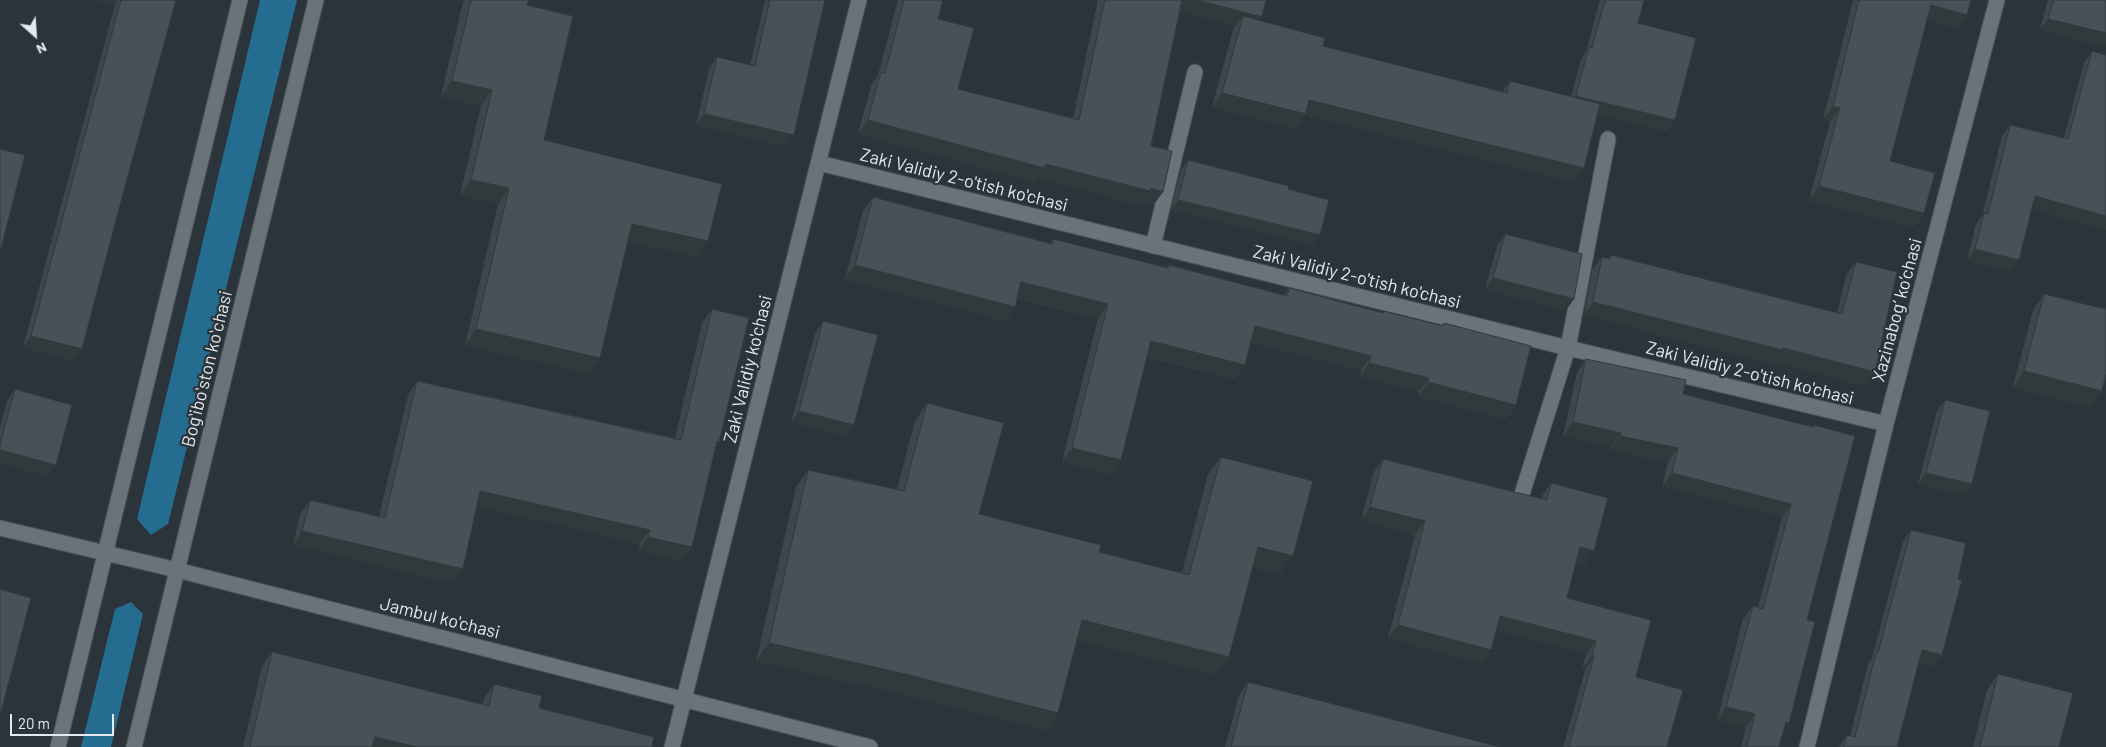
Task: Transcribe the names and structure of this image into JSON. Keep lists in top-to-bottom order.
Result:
{
  "streets": {
    "street": [
      "Zaki Validiy 2-o'tish ko'chasi",
      "Xazinabog‘ ko‘chasi",
      "Bogʻiboʻston koʻchasi",
      "Zaki Validiy ko'chasi",
      "Jambul ko'chasi"
    ]
  },
  "crossings": [
    ["Zaki Validiy 2-o'tish ko'chasi", "Xazinabog‘ ko‘chasi"],
    ["Zaki Validiy 2-o'tish ko'chasi", "Zaki Validiy ko'chasi"],
    ["Bogʻiboʻston koʻchasi", "Jambul ko'chasi"],
    ["Zaki Validiy ko'chasi", "Jambul ko'chasi"]
  ],
  "scale_bar": "20 m",
  "north": "bottom right"
}
